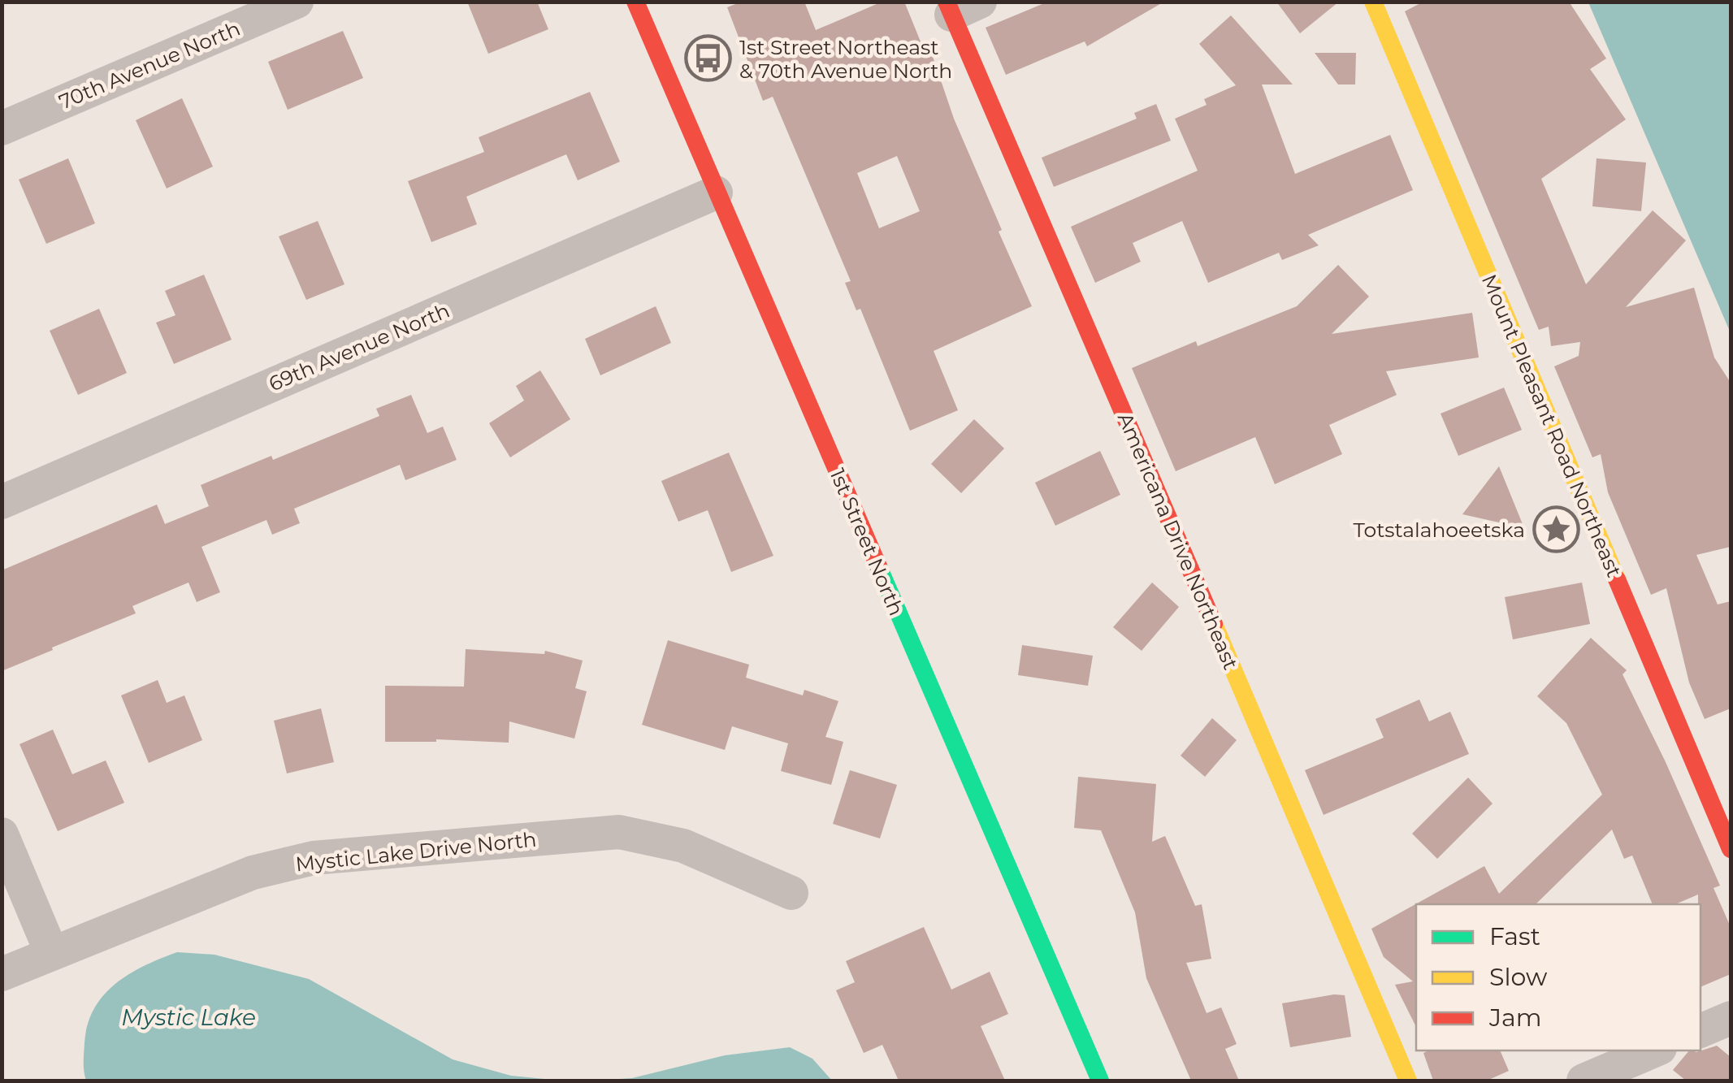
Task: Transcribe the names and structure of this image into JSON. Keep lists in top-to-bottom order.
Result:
{
  "streets": {
    "street": [
      "70th Avenue North",
      "69th Avenue North",
      "Mount Pleasant Road Northeast",
      "Americana Drive Northeast",
      "1st Street North",
      "Mystic Lake Drive North"
    ]
  },
  "crossings": [
    ["69th Avenue North", "1st Street North"]
  ],
  "water": ["Mystic Lake"],
  "places": {
    "bus stop": ["1st Street Northeast & 70th Avenue North"],
    "place": ["Totstalahoeetska"]
  },
  "legend": ["Fast", "Slow", "Jam"]
}
